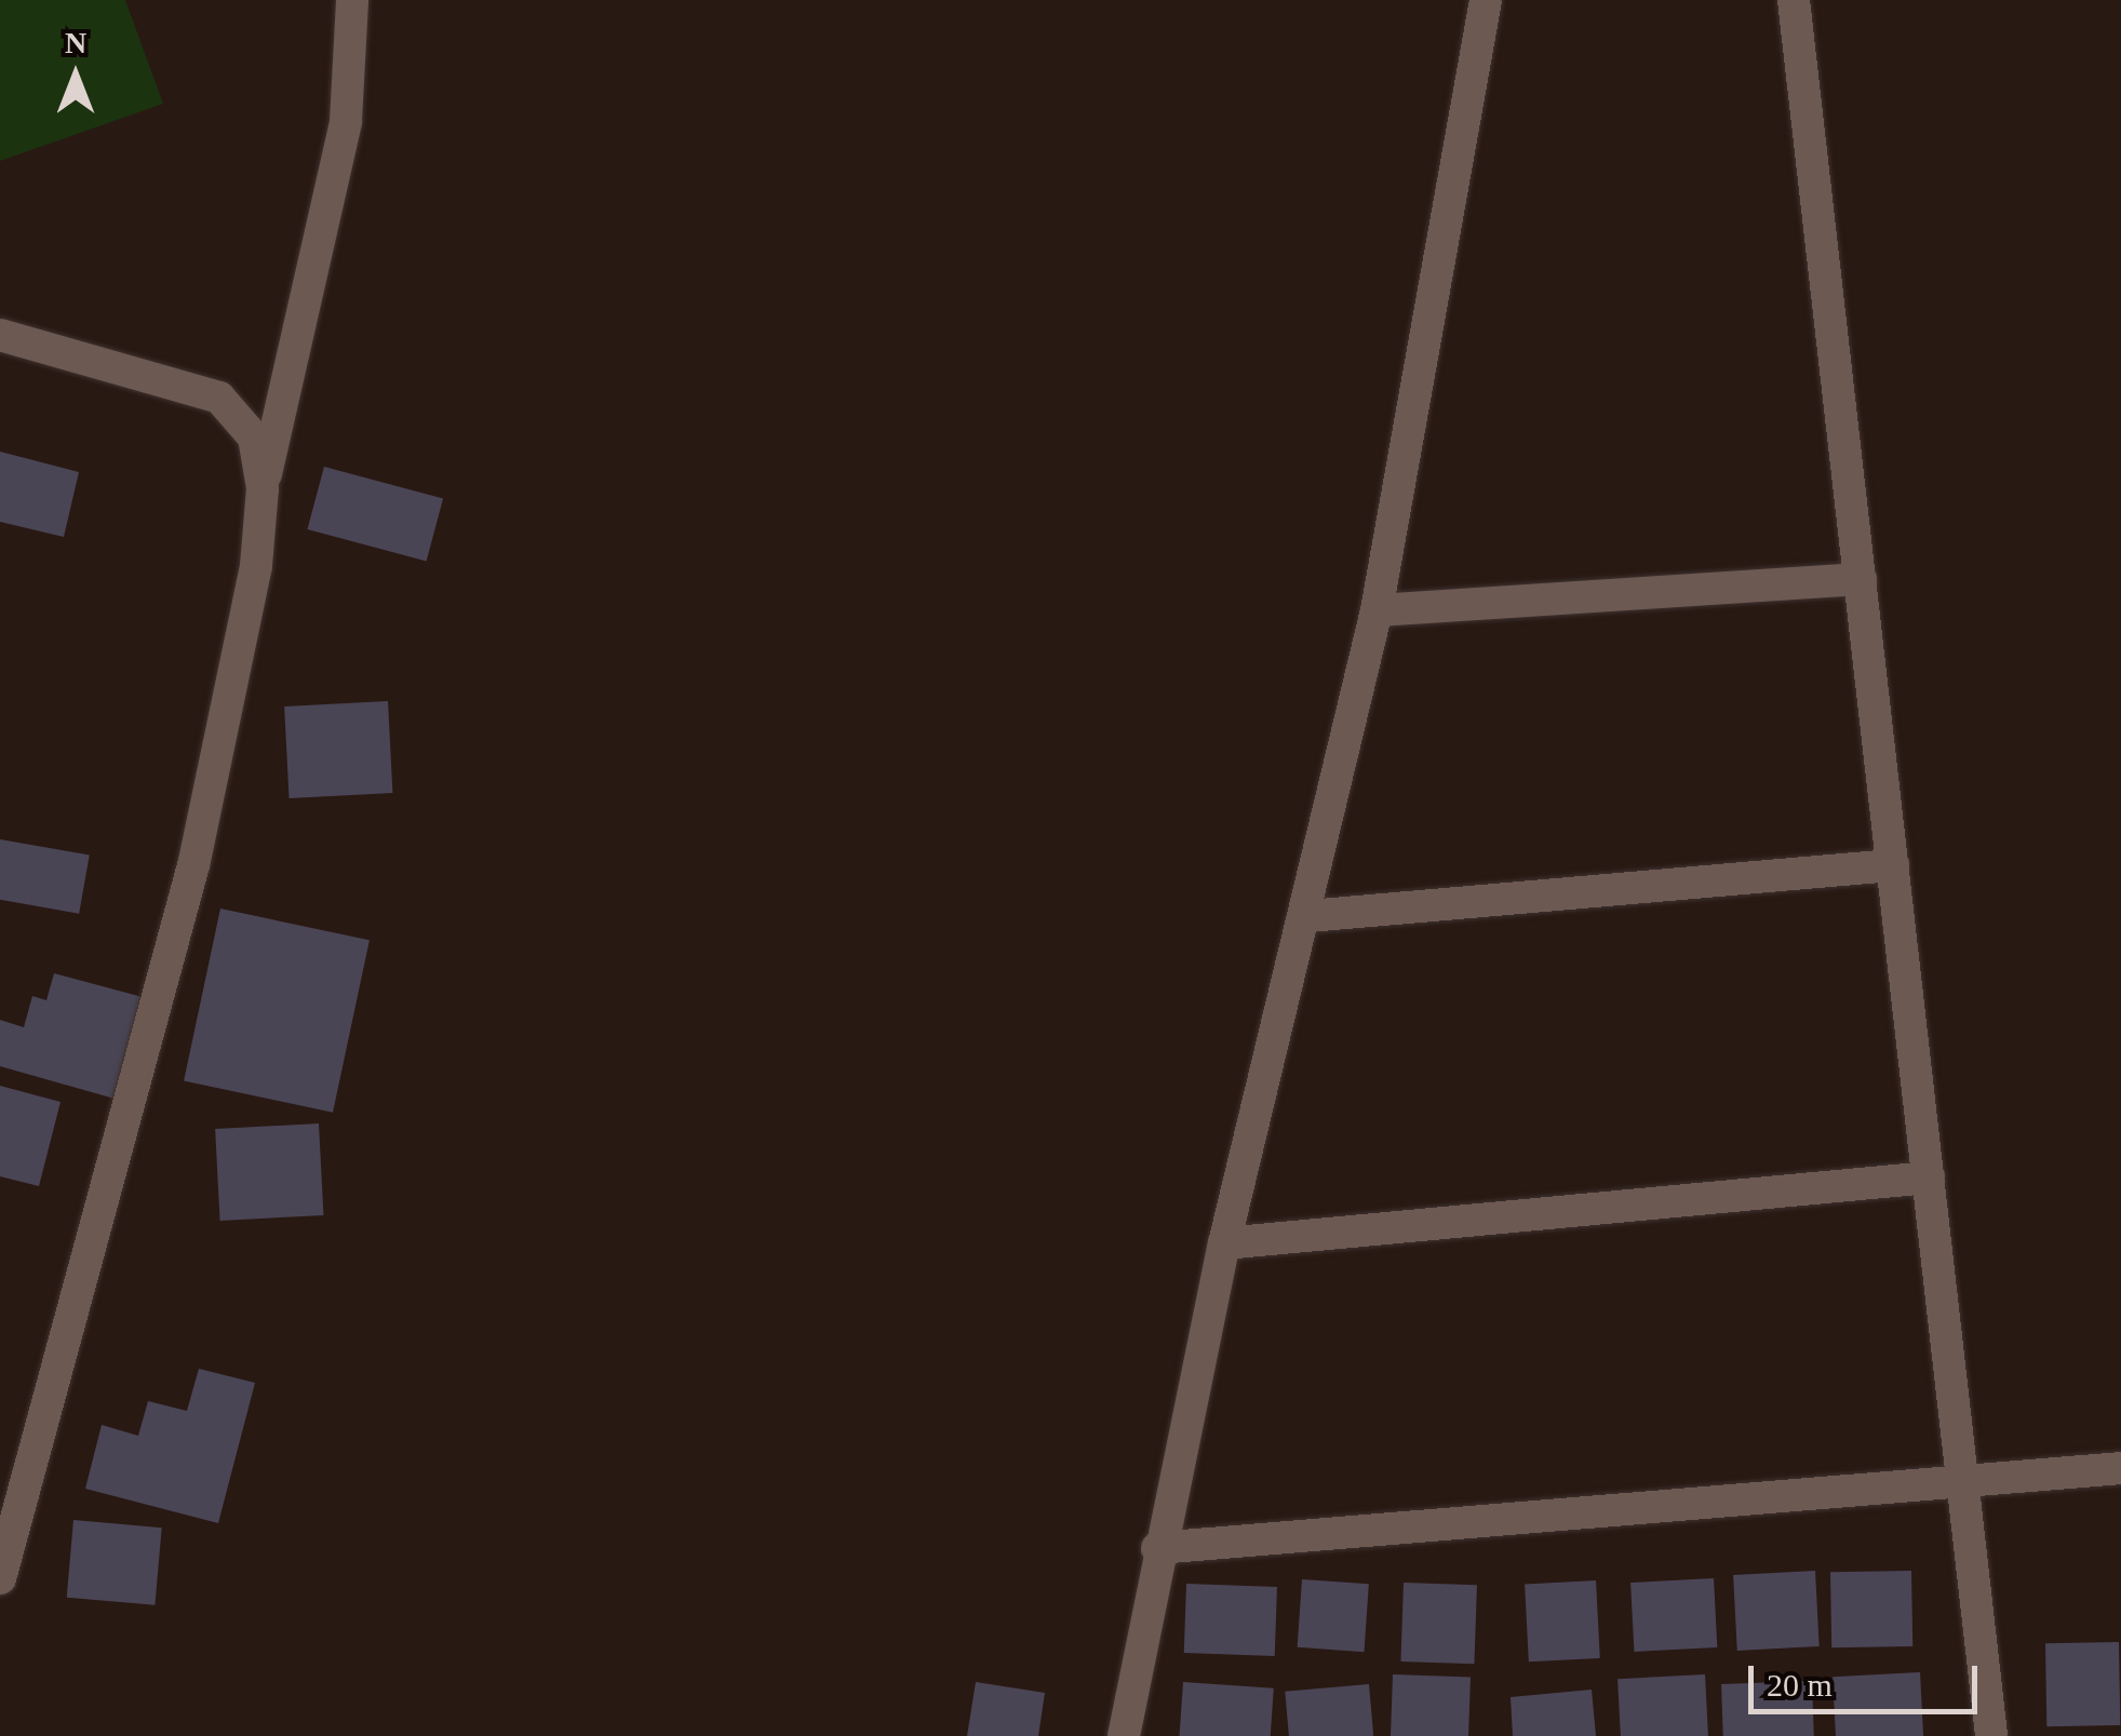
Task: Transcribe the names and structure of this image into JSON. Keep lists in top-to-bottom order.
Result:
{
  "scale_bar": "20 m",
  "north": "top"
}
